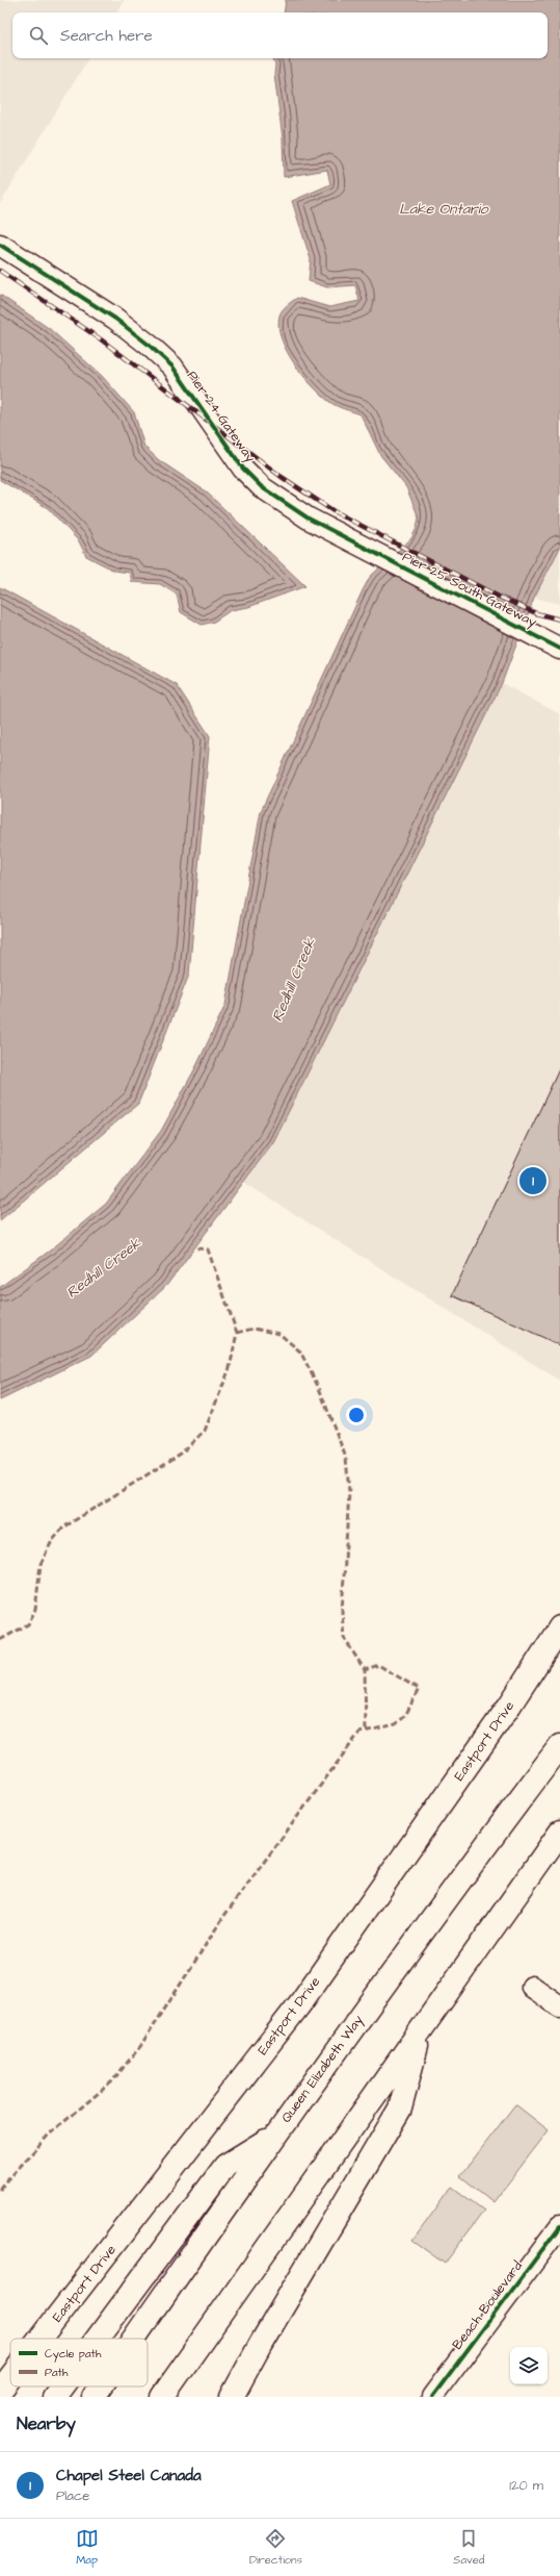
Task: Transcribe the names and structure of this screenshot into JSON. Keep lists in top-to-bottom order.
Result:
{
  "streets": {
    "main road": ["Eastport Drive", "Queen Elizabeth Way"],
    "street": ["Pier 24 Gateway", "Pier 25 South Gateway", "Beach Boulevard"]
  },
  "crossings": [
    ["Pier 24 Gateway", "Pier 25 South Gateway"]
  ],
  "water": ["Lake Ontario", "Redhill Creek"],
  "legend": ["Cycle path", "Path"],
  "page": {
    "search": "Search here",
    "pins": "1",
    "heading": "Nearby",
    "list": [
      {
        "mark": "1",
        "name": "Chapel Steel Canada",
        "note": "Place",
        "value": "120 m"
      }
    ],
    "nav": ["Map", "Directions", "Saved"]
  }
}
